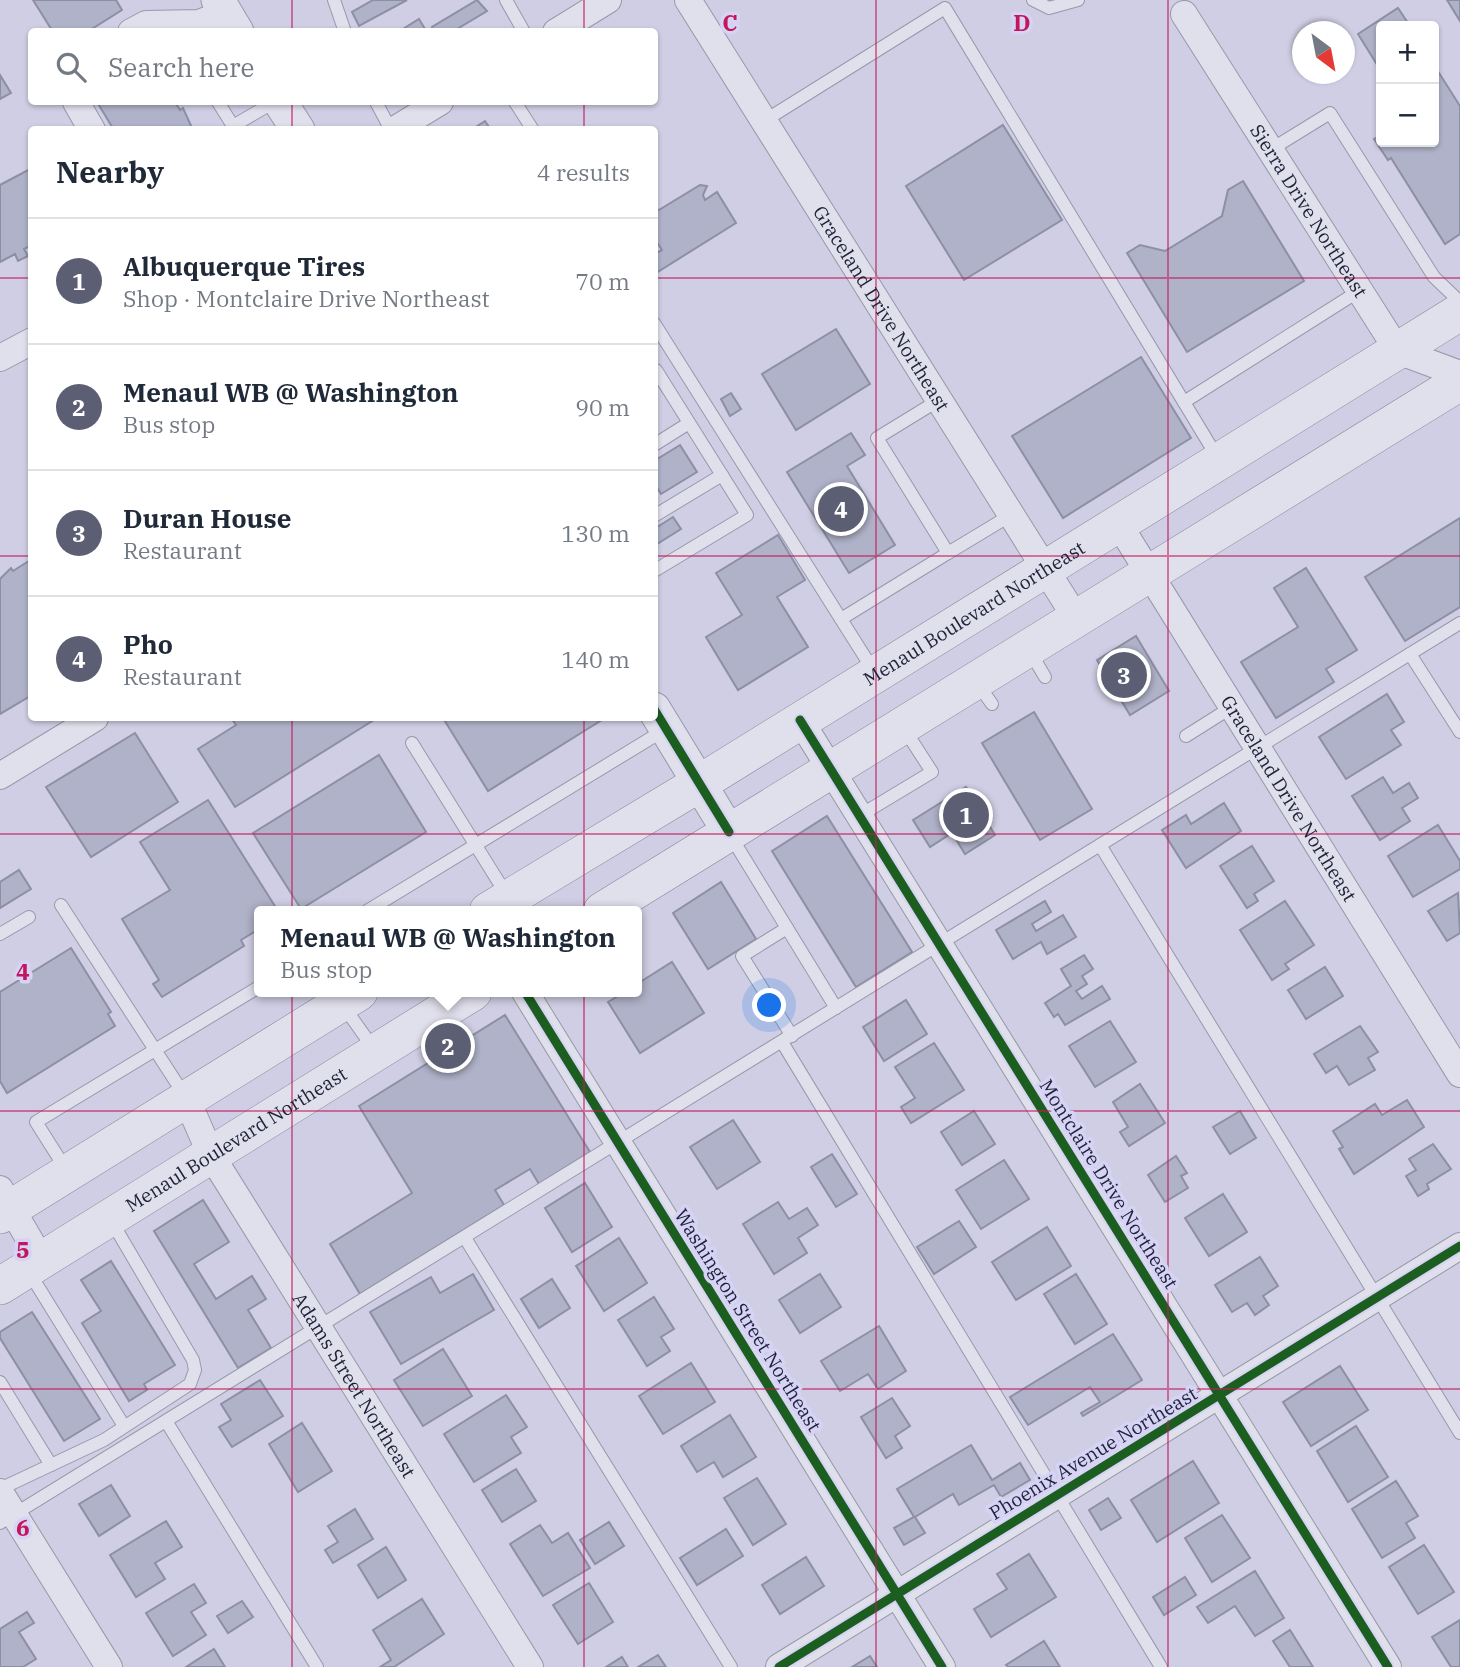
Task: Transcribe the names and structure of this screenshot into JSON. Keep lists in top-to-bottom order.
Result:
{
  "streets": {
    "main road": ["Menaul Boulevard Northeast"],
    "street": [
      "Sierra Drive Northeast",
      "Graceland Drive Northeast",
      "Montclaire Drive Northeast",
      "Washington Street Northeast",
      "Adams Street Northeast",
      "Phoenix Avenue Northeast"
    ]
  },
  "crossings": [
    ["Sierra Drive Northeast", "Menaul Boulevard Northeast"],
    ["Graceland Drive Northeast", "Menaul Boulevard Northeast"],
    ["Menaul Boulevard Northeast", "Montclaire Drive Northeast"],
    ["Menaul Boulevard Northeast", "Adams Street Northeast"],
    ["Montclaire Drive Northeast", "Phoenix Avenue Northeast"],
    ["Washington Street Northeast", "Phoenix Avenue Northeast"]
  ],
  "north": "bottom right",
  "page": {
    "map_buttons": ["+", "−"],
    "search": "Search here",
    "heading": ["Nearby", "4 results"],
    "list": [
      {
        "mark": "1",
        "name": "Albuquerque Tires",
        "note": "Shop · Montclaire Drive Northeast",
        "value": "70 m"
      },
      {
        "mark": "2",
        "name": "Menaul WB @ Washington",
        "note": "Bus stop",
        "value": "90 m"
      },
      {
        "mark": "3",
        "name": "Duran House",
        "note": "Restaurant",
        "value": "130 m"
      },
      {
        "mark": "4",
        "name": "Pho",
        "note": "Restaurant",
        "value": "140 m"
      }
    ],
    "pins": [
      "4",
      "3",
      "1",
      "2"
    ],
    "popup": ["Menaul WB @ Washington", "Bus stop"]
  },
  "grid": {
    "columns": ["C", "D"],
    "rows": ["4", "5", "6"]
  }
}
